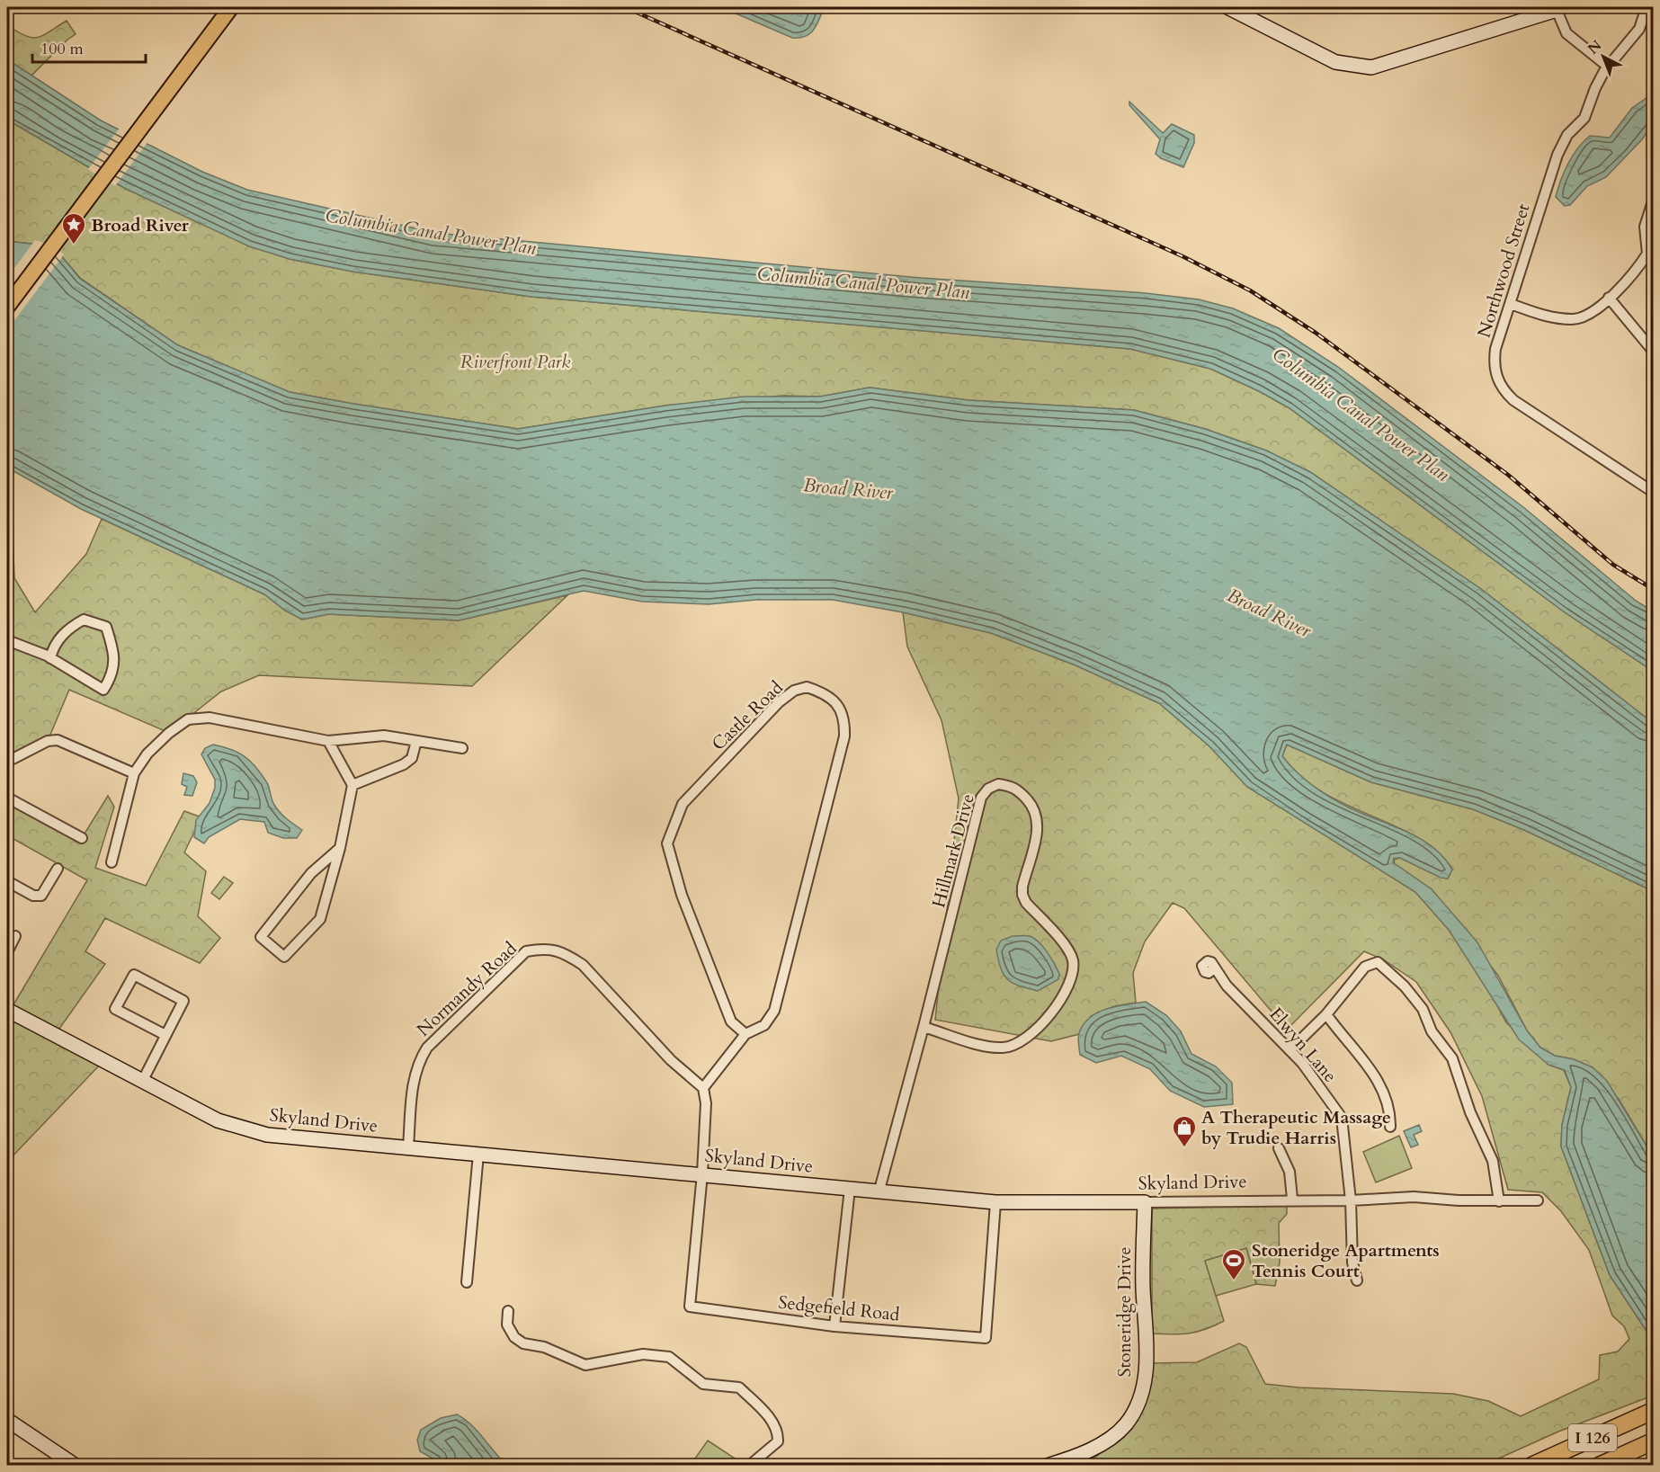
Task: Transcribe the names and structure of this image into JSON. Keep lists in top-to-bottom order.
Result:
{
  "streets": {
    "highway": ["I 126"],
    "street": [
      "Northwood Street",
      "Castle Road",
      "Hillmark Drive",
      "Normandy Road",
      "Elwyn Lane",
      "Skyland Drive",
      "Sedgefield Road",
      "Stoneridge Drive"
    ]
  },
  "crossings": [
    ["Castle Road", "Normandy Road"],
    ["Hillmark Drive", "Skyland Drive"],
    ["Normandy Road", "Skyland Drive"],
    ["Elwyn Lane", "Skyland Drive"],
    ["Skyland Drive", "Sedgefield Road"],
    ["Skyland Drive", "Stoneridge Drive"]
  ],
  "water": ["Columbia Canal Power Plan", "Broad River"],
  "parks": ["Riverfront Park"],
  "places": {
    "place": ["Broad River"],
    "shop": ["A Therapeutic Massage by Trudie Harris"],
    "sports": ["Stoneridge Apartments Tennis Court"]
  },
  "scale_bar": "100 m",
  "north": "top left"
}
